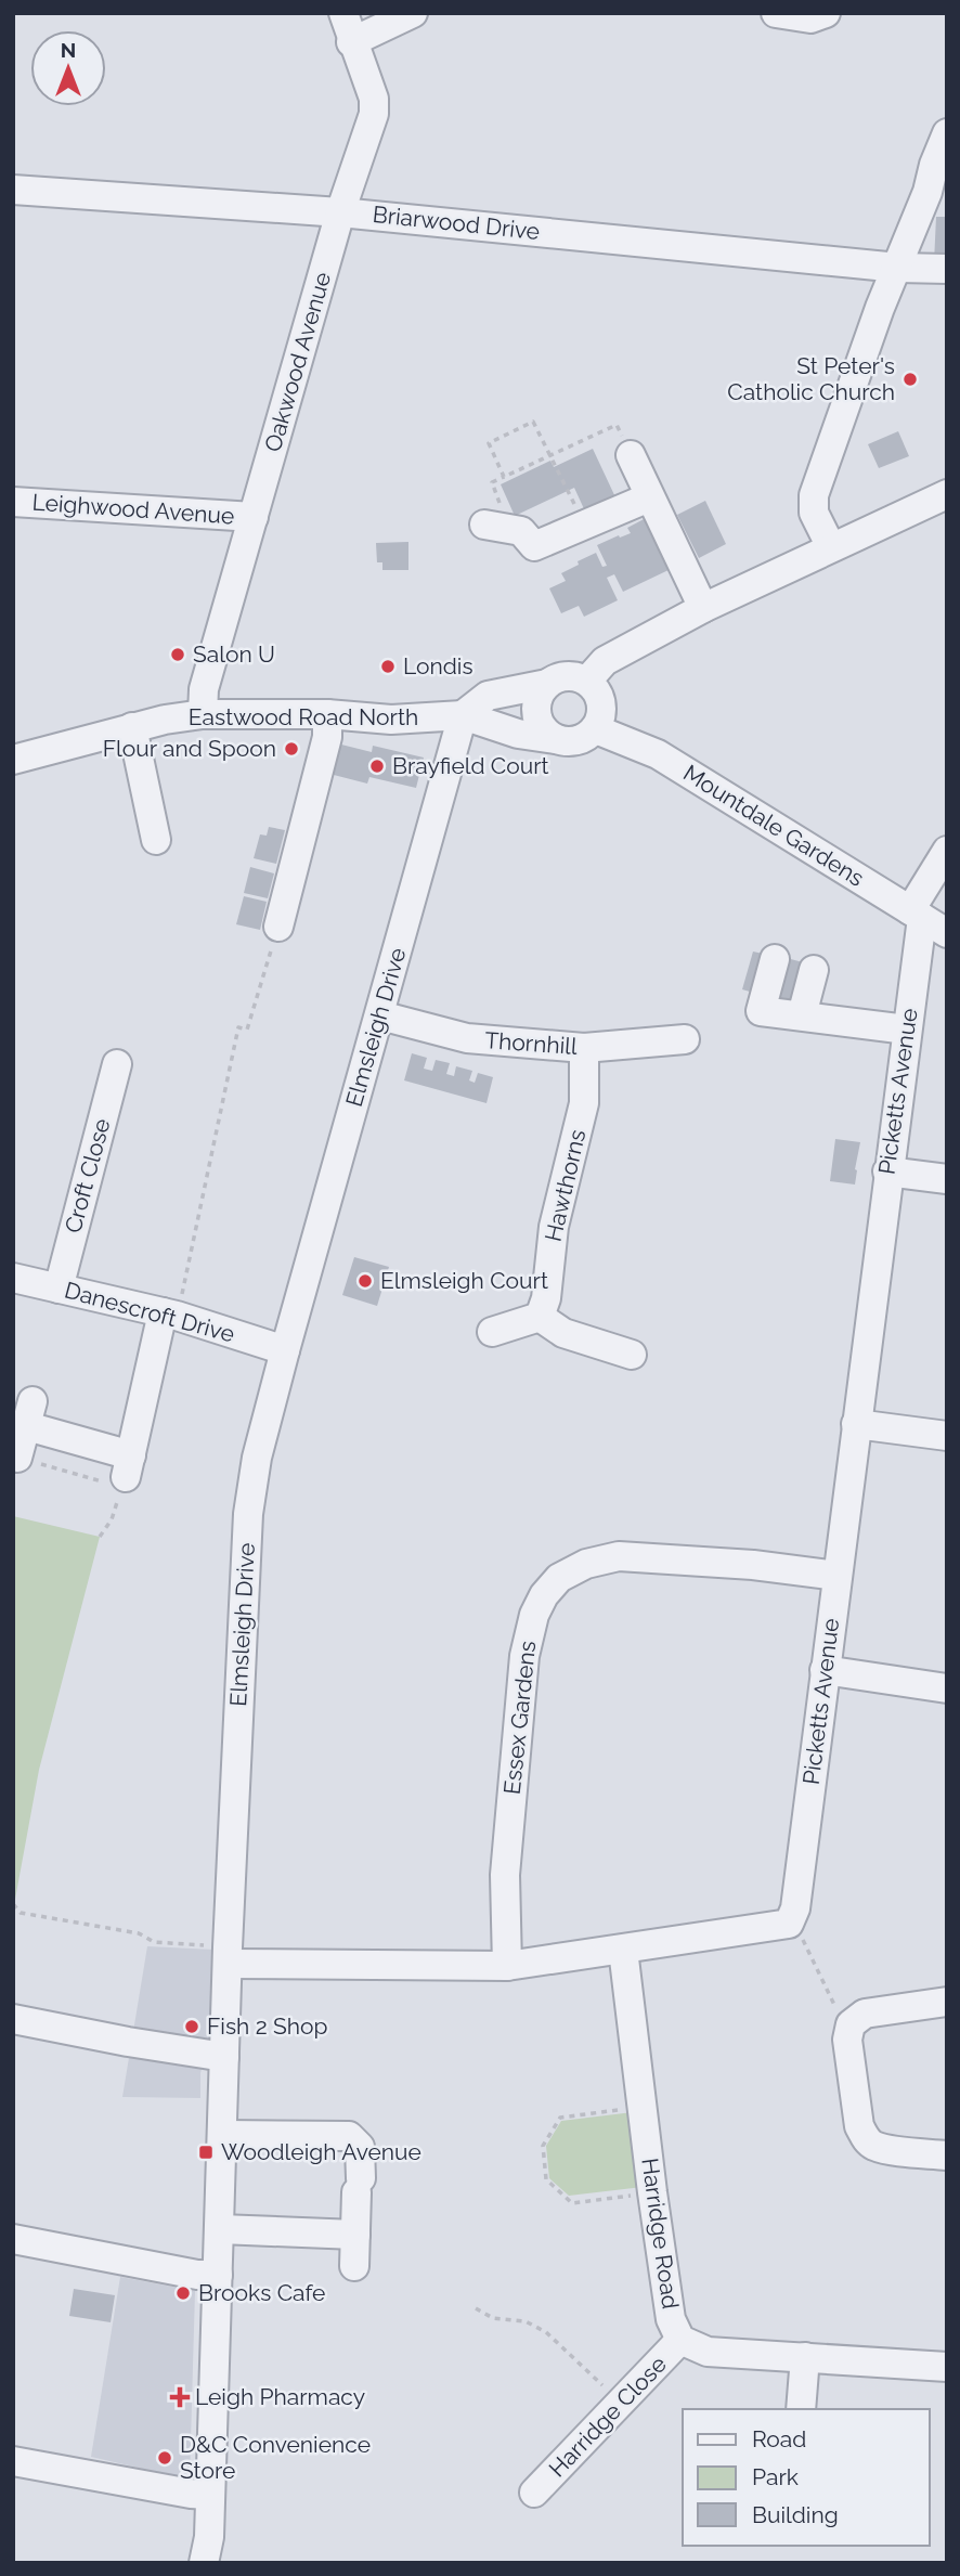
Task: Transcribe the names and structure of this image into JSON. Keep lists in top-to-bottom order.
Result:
{
  "streets": {
    "street": [
      "Briarwood Drive",
      "Oakwood Avenue",
      "Leighwood Avenue",
      "Eastwood Road North",
      "Mountdale Gardens",
      "Elmsleigh Drive",
      "Thornhill",
      "Picketts Avenue",
      "Croft Close",
      "Hawthorns",
      "Danescroft Drive",
      "Essex Gardens",
      "Harridge Road",
      "Harridge Close"
    ]
  },
  "crossings": [
    ["Briarwood Drive", "Oakwood Avenue"],
    ["Oakwood Avenue", "Leighwood Avenue"],
    ["Oakwood Avenue", "Eastwood Road North"],
    ["Eastwood Road North", "Mountdale Gardens"],
    ["Eastwood Road North", "Elmsleigh Drive"],
    ["Mountdale Gardens", "Picketts Avenue"],
    ["Elmsleigh Drive", "Thornhill"],
    ["Elmsleigh Drive", "Danescroft Drive"],
    ["Thornhill", "Hawthorns"],
    ["Picketts Avenue", "Essex Gardens"],
    ["Croft Close", "Danescroft Drive"],
    ["Harridge Road", "Harridge Close"]
  ],
  "places": {
    "other": [
      "St Peter's Catholic Church",
      "Salon U",
      "Londis",
      "Flour and Spoon",
      "Brayfield Court",
      "Elmsleigh Court",
      "Fish 2 Shop",
      "Brooks Cafe",
      "D&C Convenience Store"
    ],
    "transit": ["Woodleigh Avenue"],
    "health": ["Leigh Pharmacy"]
  },
  "legend": ["Road", "Park", "Building"],
  "north": "top"
}
